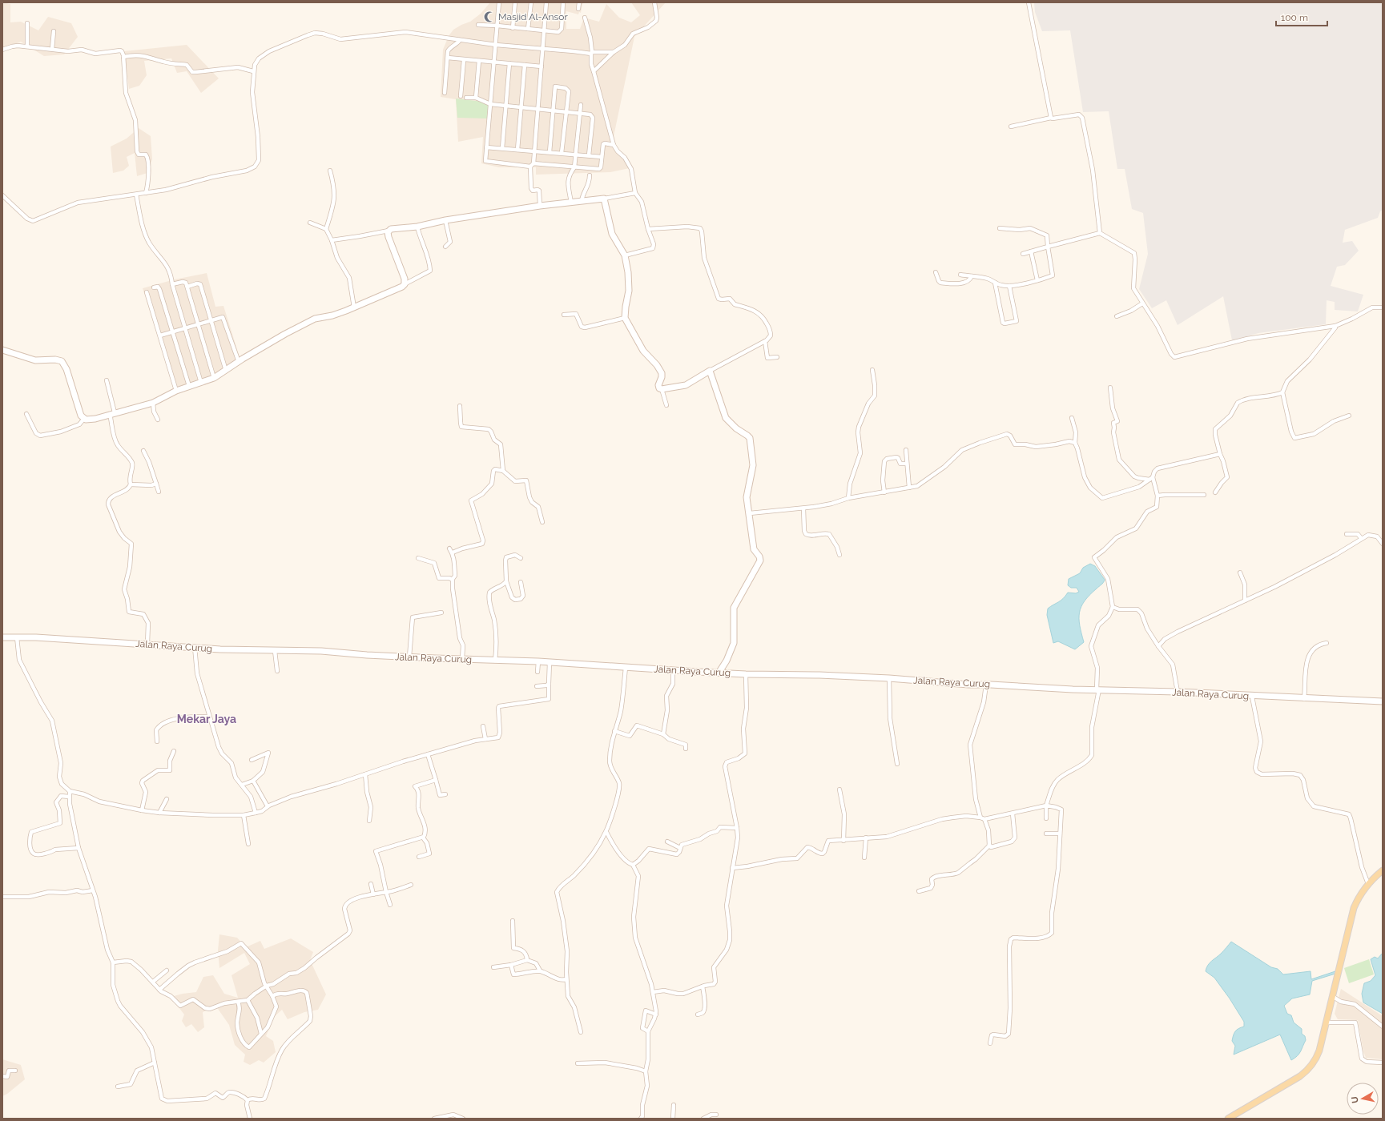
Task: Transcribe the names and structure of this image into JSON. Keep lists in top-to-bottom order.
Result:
{
  "streets": {
    "street": ["Jalan Raya Curug"]
  },
  "districts": ["Mekar Jaya"],
  "places": {
    "mosque": ["Masjid Al-Ansor"]
  },
  "scale_bar": "100 m",
  "north": "left"
}
